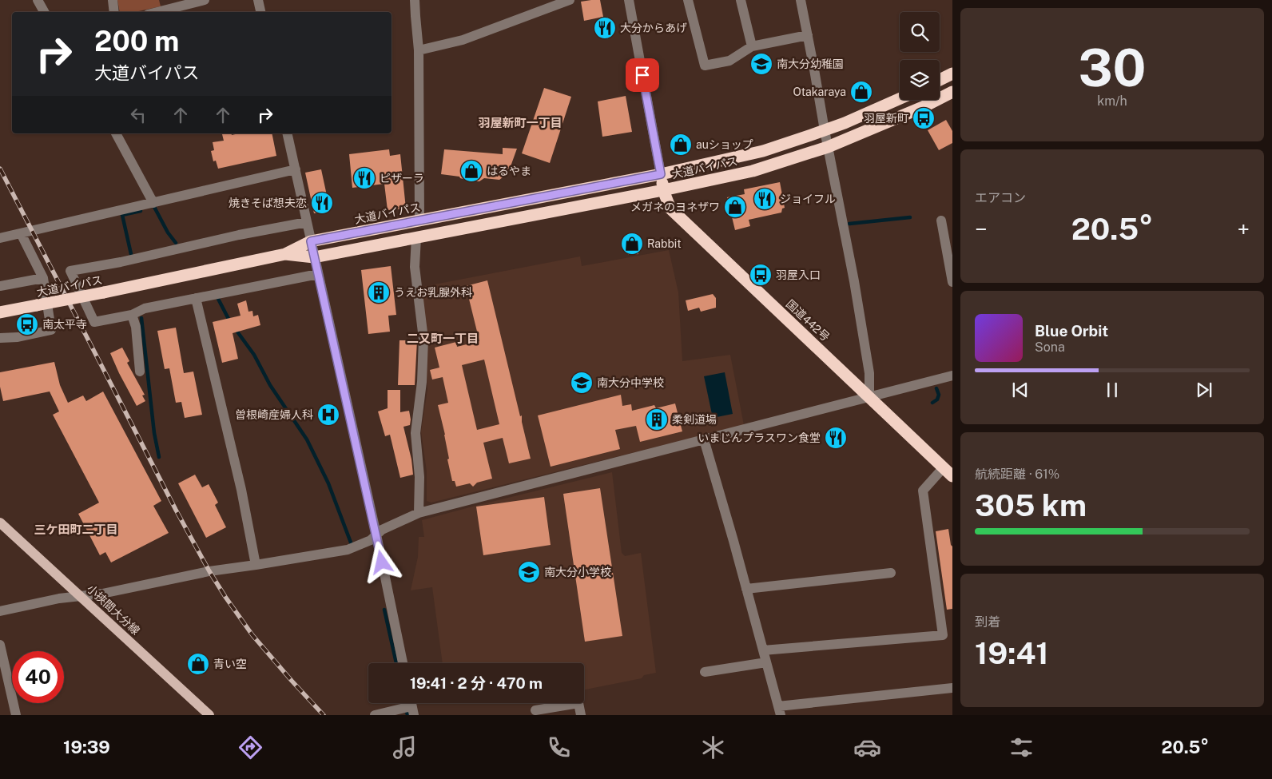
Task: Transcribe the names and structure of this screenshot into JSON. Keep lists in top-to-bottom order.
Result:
{
  "streets": {
    "highway": ["大道バイパス", "国道442号"],
    "main road": ["小挾間大分線"]
  },
  "crossings": [
    ["大道バイパス", "国道442号"]
  ],
  "districts": ["羽屋新町一丁目", "二又町一丁目", "三ケ田町二丁目"],
  "places": {
    "restaurant": [
      "大分からあげ",
      "ピザーラ",
      "ジョイフル",
      "焼きそば想夫恋",
      "いまじんプラスワン食堂"
    ],
    "school or university": ["南大分幼稚園", "南大分中学校", "南大分小学校"],
    "shop": [
      "Otakaraya",
      "auショップ",
      "はるやま",
      "メガネのヨネザワ",
      "Rabbit",
      "青い空"
    ],
    "bus stop": ["羽屋新町", "羽屋入口", "南太平寺"],
    "building": ["うえお乳腺外科", "柔剣道場"],
    "hospital": ["曽根崎産婦人科"]
  },
  "page": {
    "tile": [
      ["30", "km/h"],
      "エアコン",
      ["航続距離 · 61%", "305 km"],
      ["到着", "19:41"]
    ],
    "turn": ["200 m", "大道バイパス"],
    "heat": ["−", "20.5°", "+"],
    "song": ["Blue Orbit", "Sona"],
    "limit": "40",
    "trip": "19:41 · 2 分 · 470 m",
    "tabs": ["19:39", "20.5°"]
  }
}
